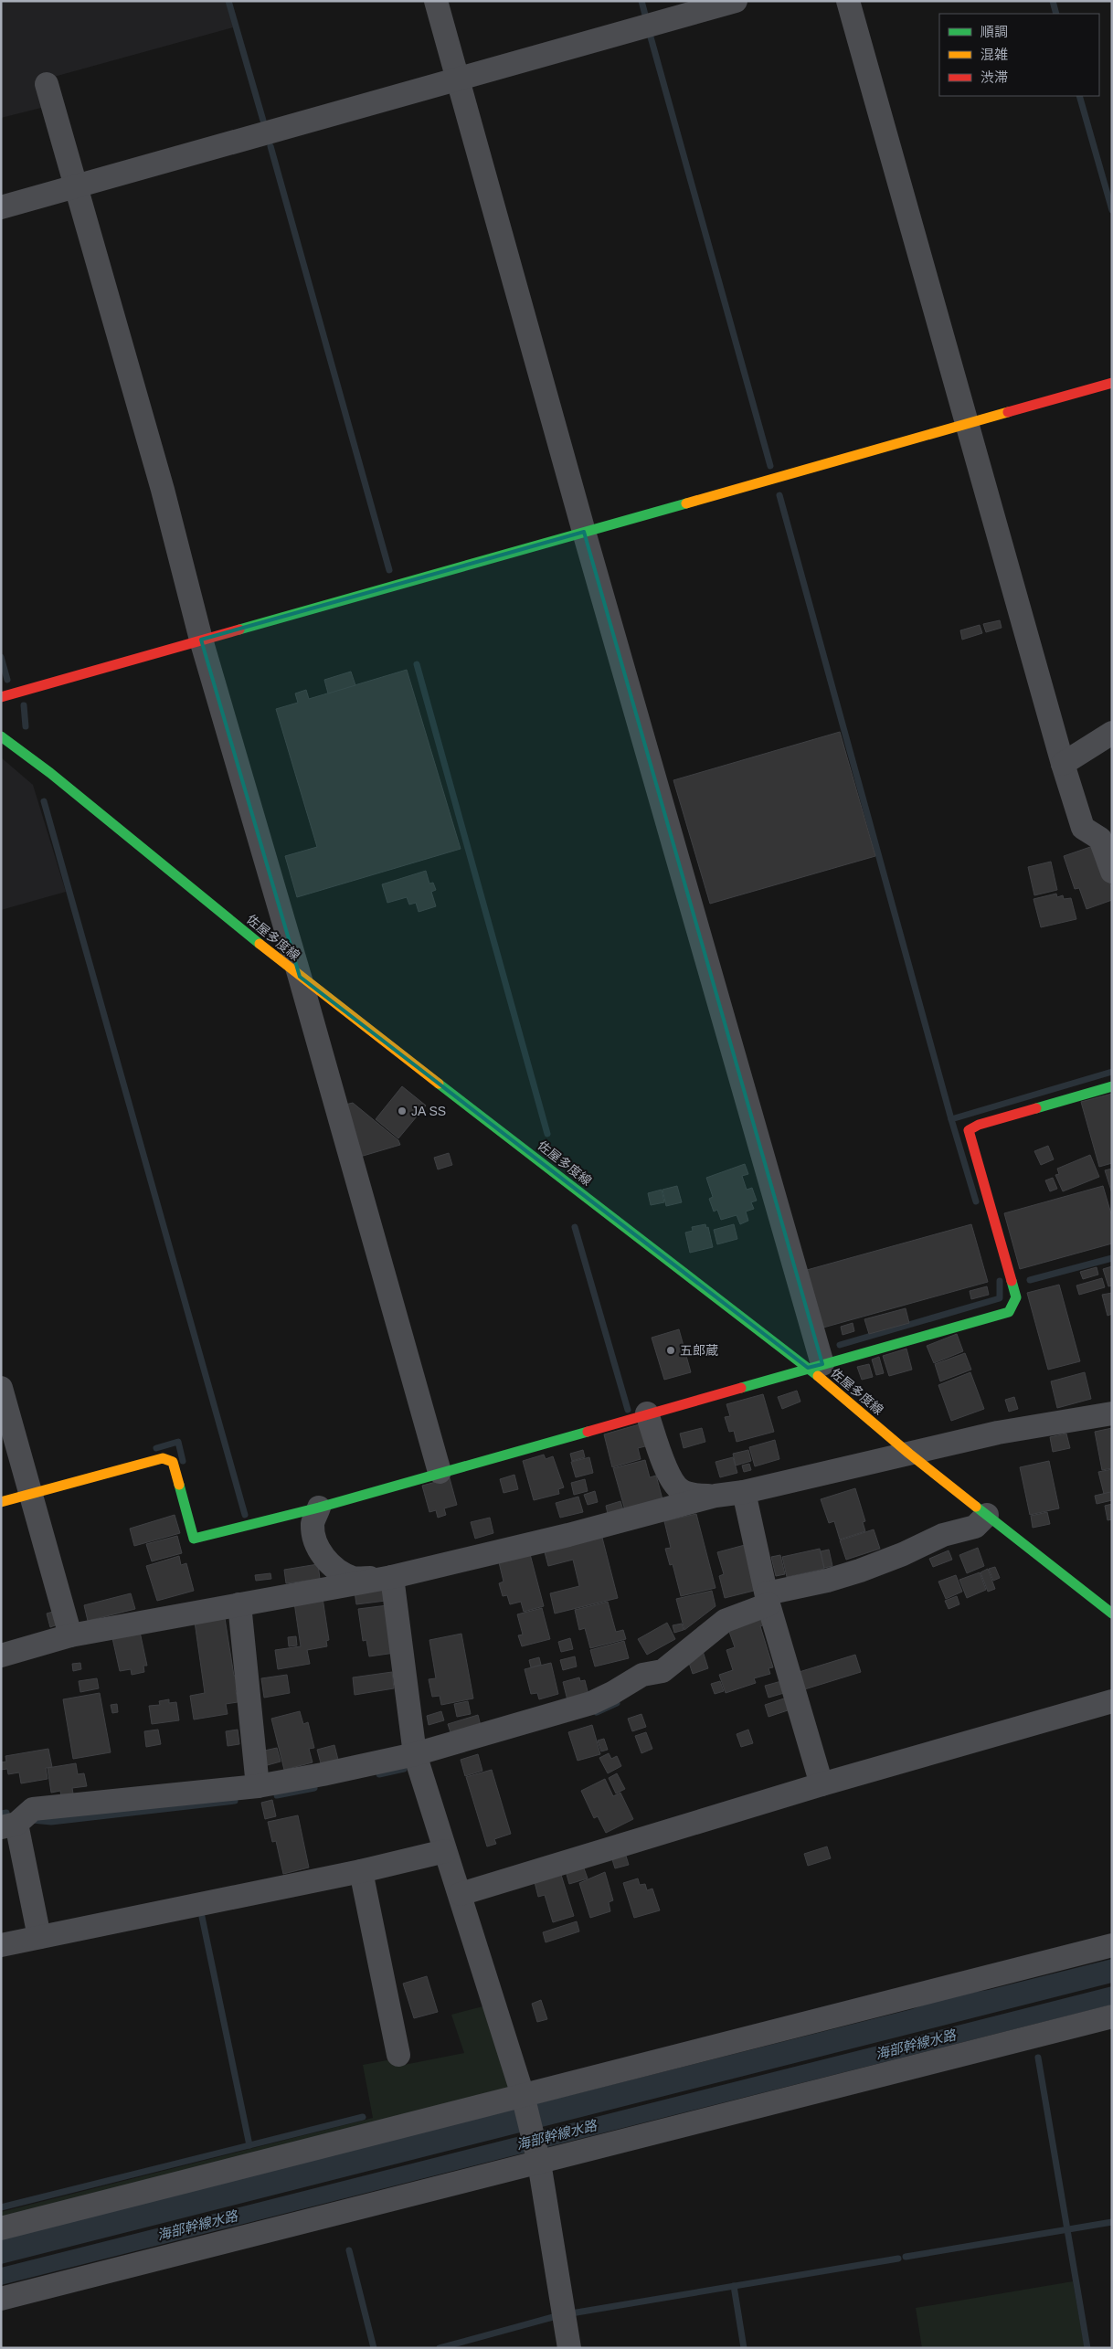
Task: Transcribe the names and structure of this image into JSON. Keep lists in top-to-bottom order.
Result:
{
  "streets": {
    "street": ["佐屋多度線"]
  },
  "water": ["海部幹線水路"],
  "places": ["JA SS", "五郎蔵"],
  "legend": ["順調", "混雑", "渋滞"]
}
